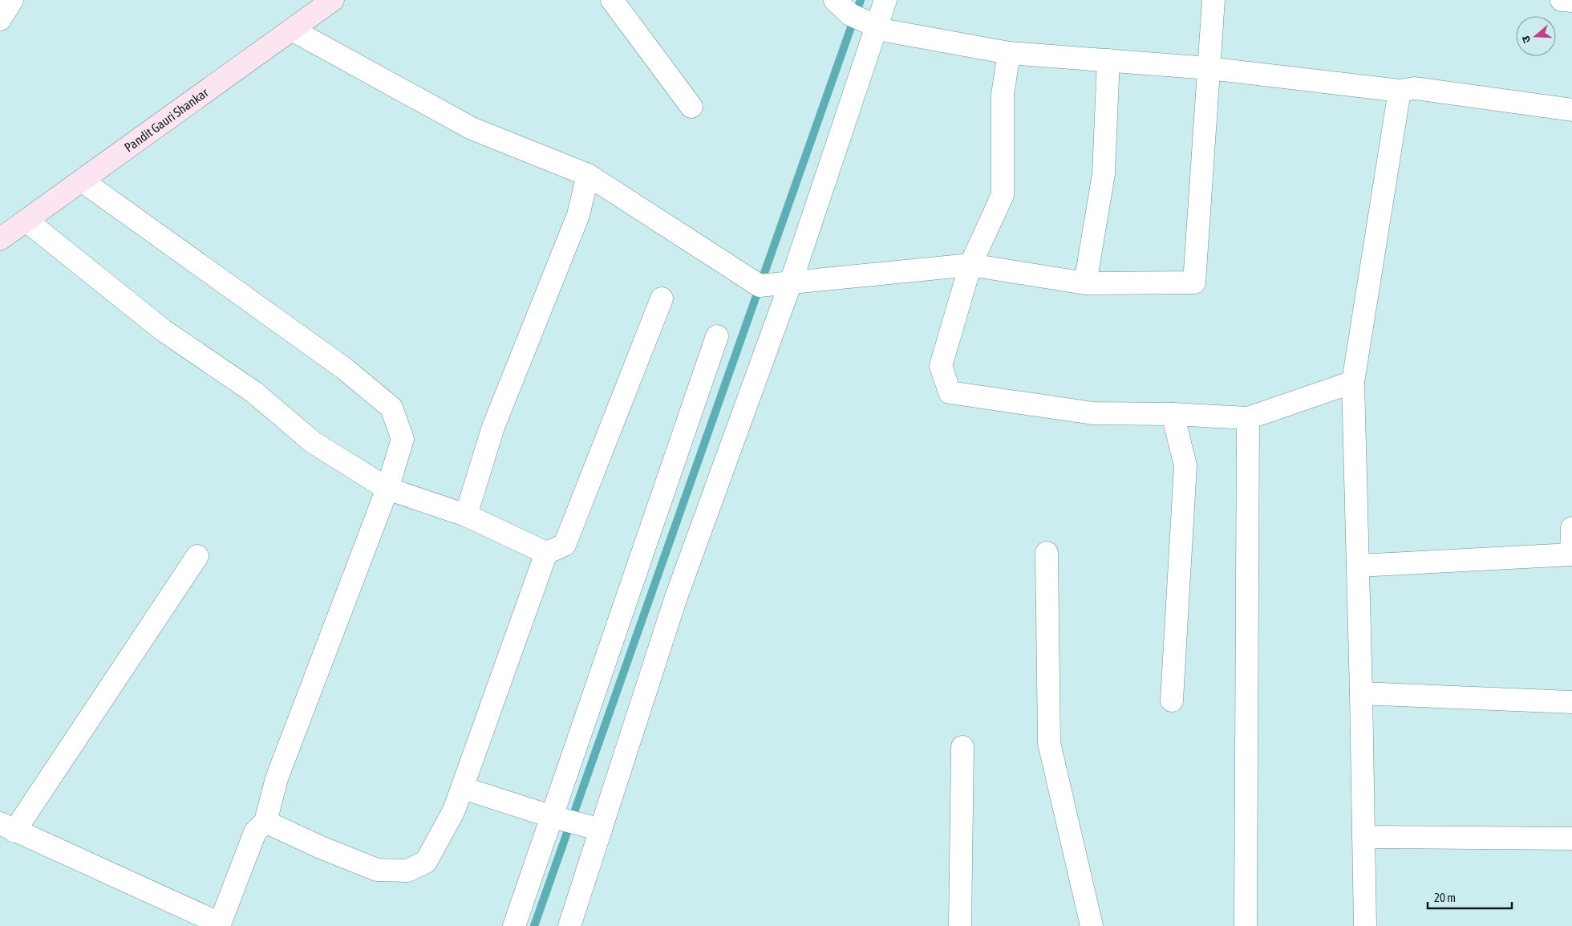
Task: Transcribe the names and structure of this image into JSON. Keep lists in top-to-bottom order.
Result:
{
  "streets": {
    "street": ["Pandit Gauri Shankar"]
  },
  "scale_bar": "20 m",
  "north": "left"
}
